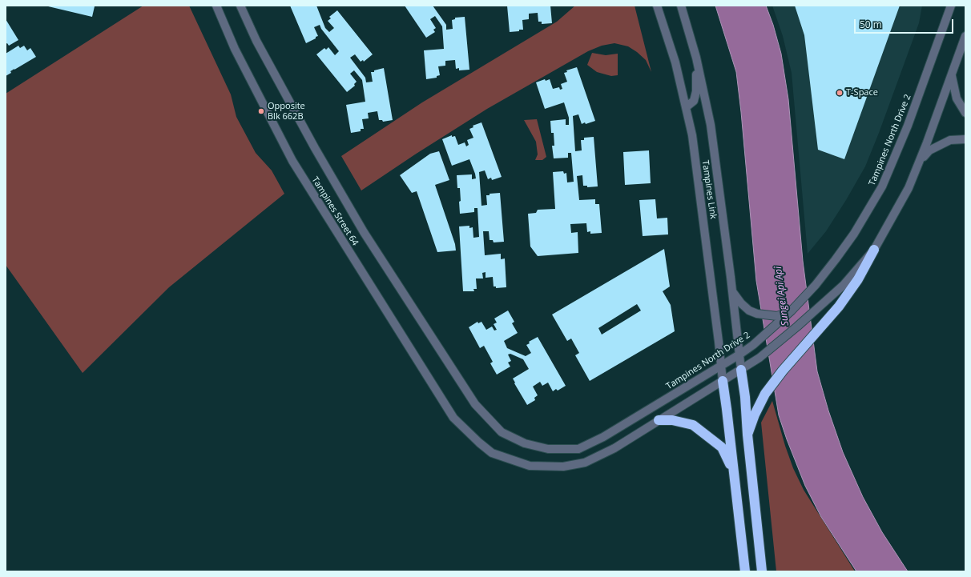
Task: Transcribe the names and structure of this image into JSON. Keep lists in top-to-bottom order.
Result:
{
  "streets": {
    "street": ["Tampines North Drive 2", "Tampines Link", "Tampines Street 64"]
  },
  "crossings": [
    ["Tampines North Drive 2", "Tampines Link"],
    ["Tampines North Drive 2", "Tampines Street 64"]
  ],
  "water": ["Sungei Api Api"],
  "places": ["T-Space", "Opposite Blk 662B"],
  "scale_bar": "50 m"
}
